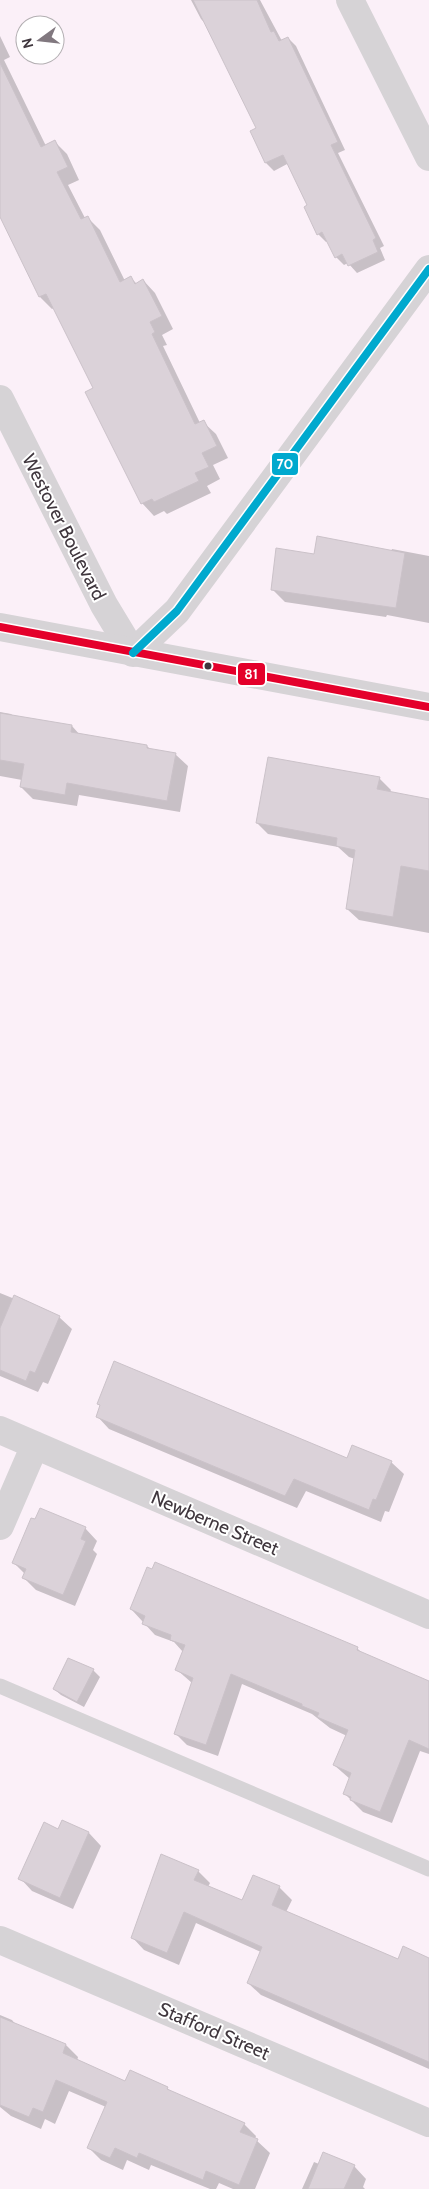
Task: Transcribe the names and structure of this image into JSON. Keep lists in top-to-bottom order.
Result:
{
  "streets": {
    "street": ["Westover Boulevard", "Newberne Street", "Stafford Street"]
  },
  "lines": ["transit line 70", "transit line 81"],
  "north": "left"
}
